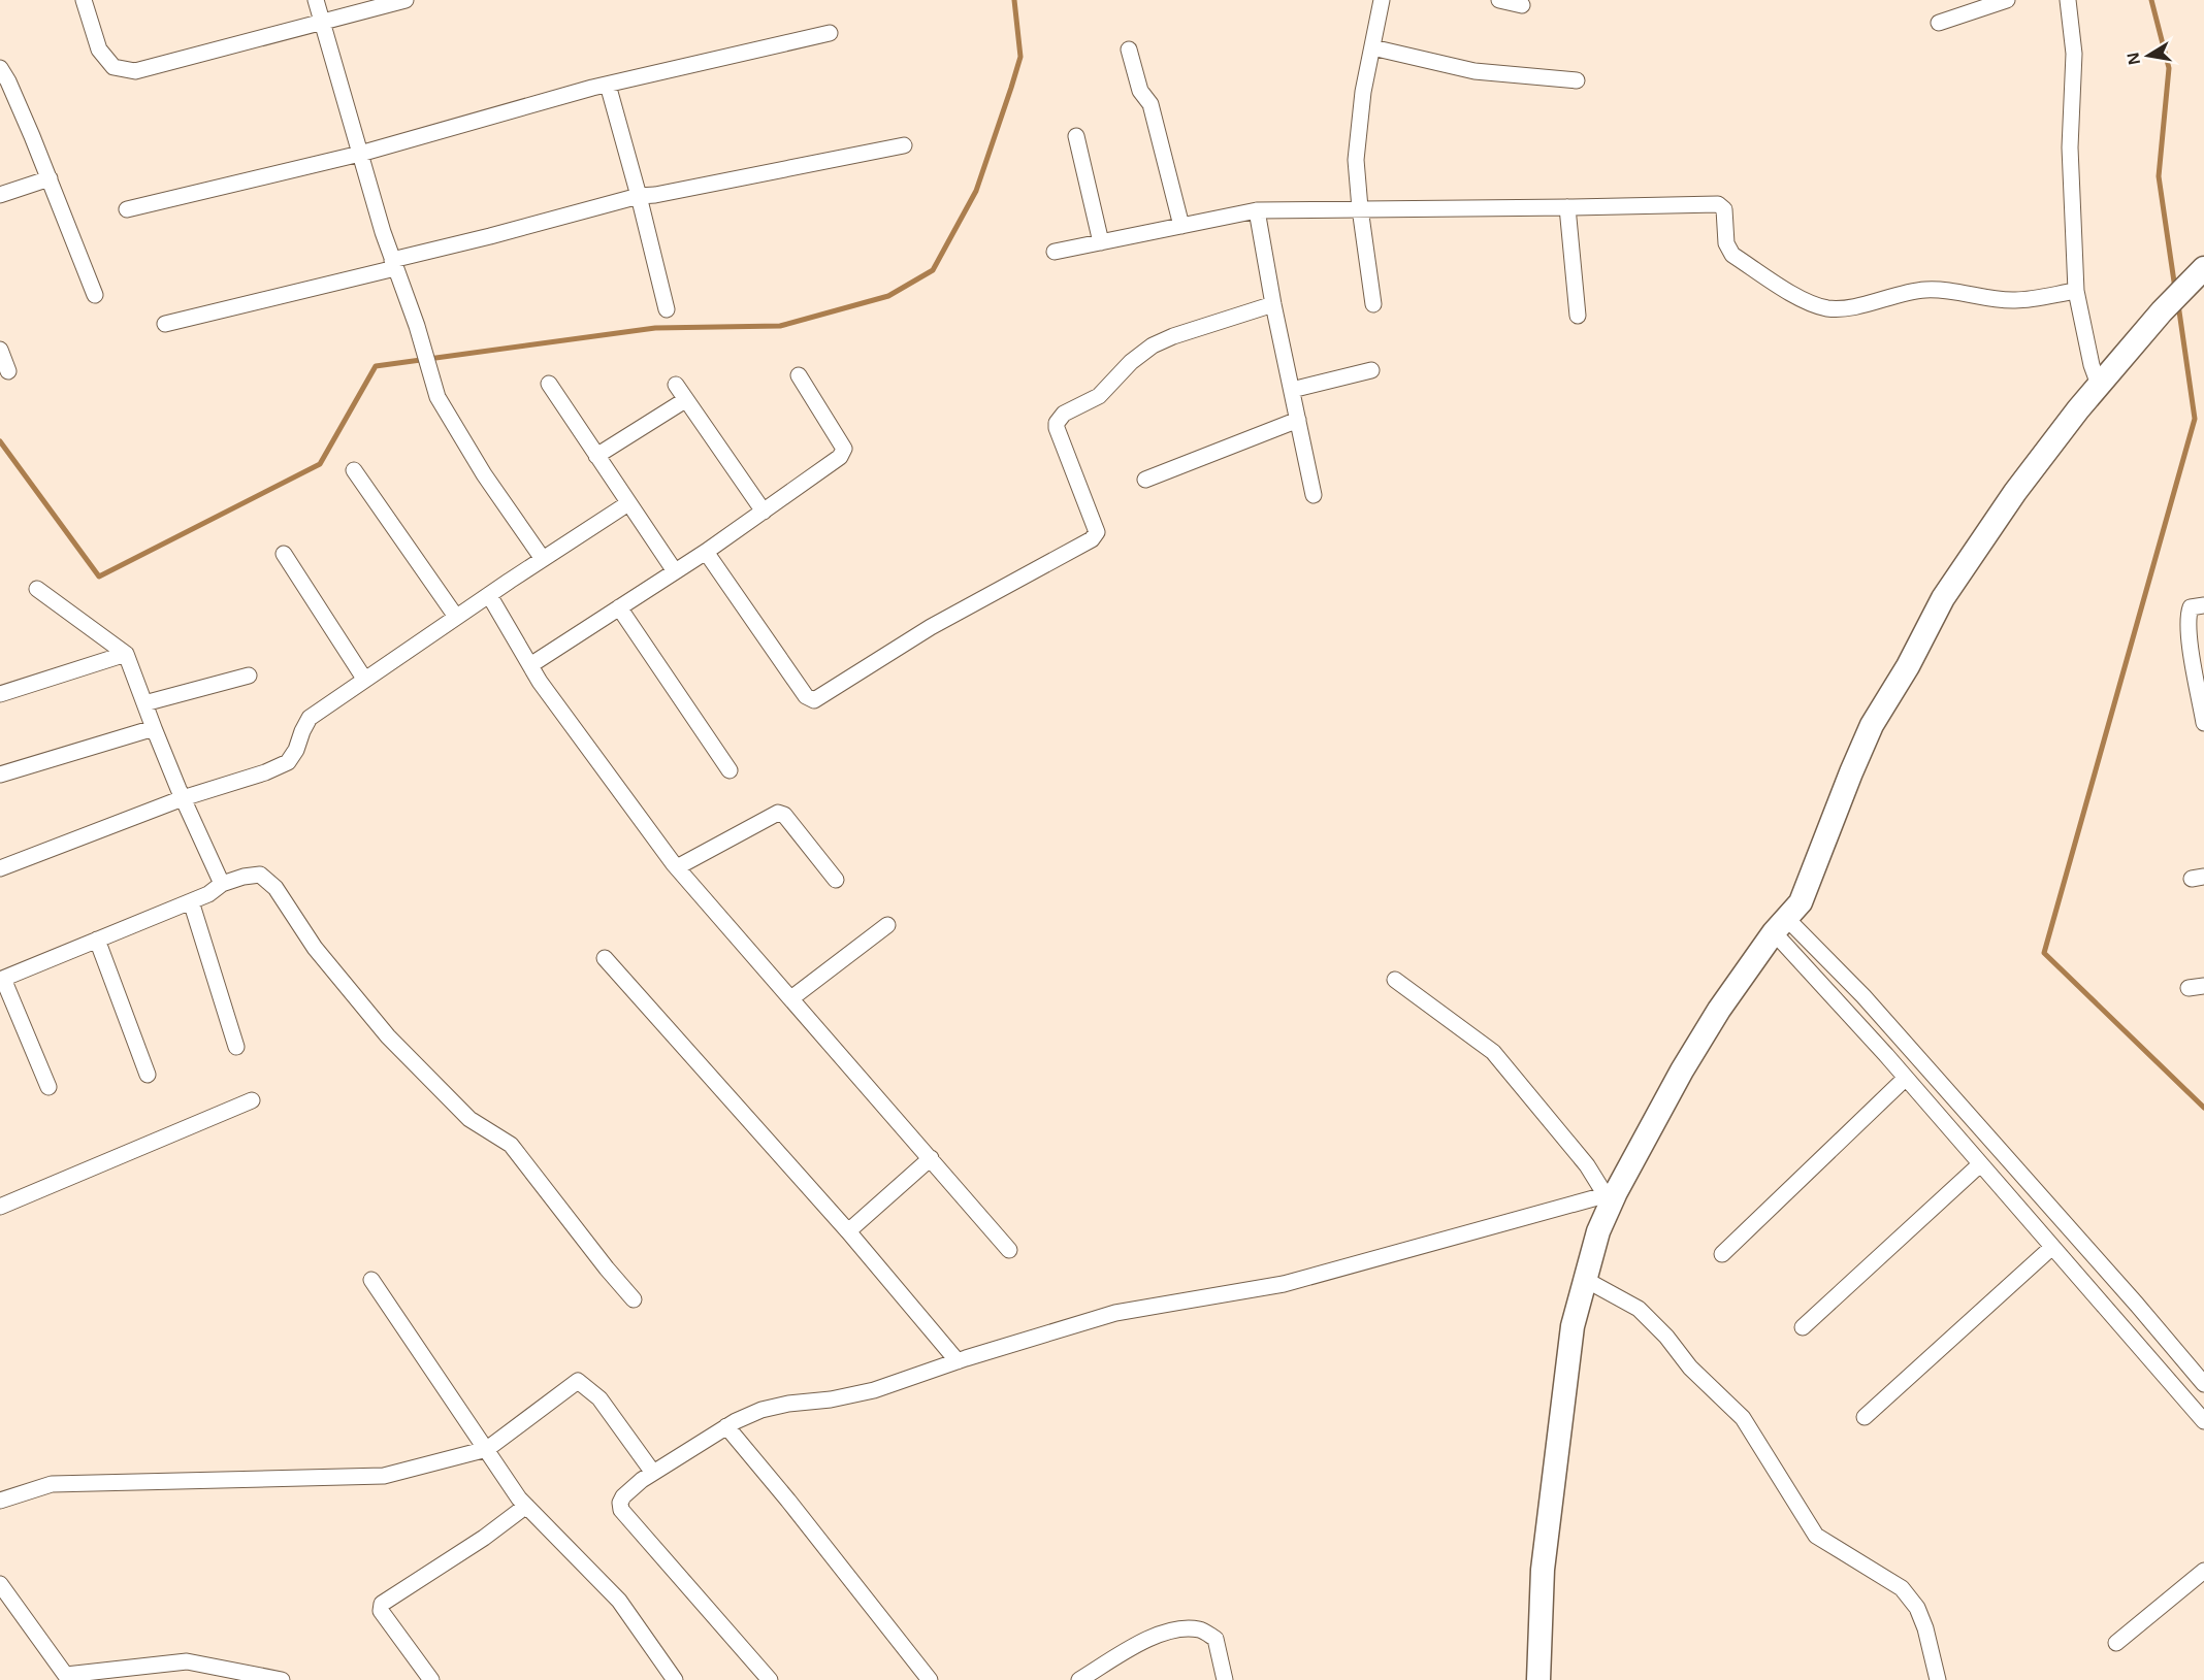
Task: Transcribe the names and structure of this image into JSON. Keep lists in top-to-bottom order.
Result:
{
  "north": "left"
}
